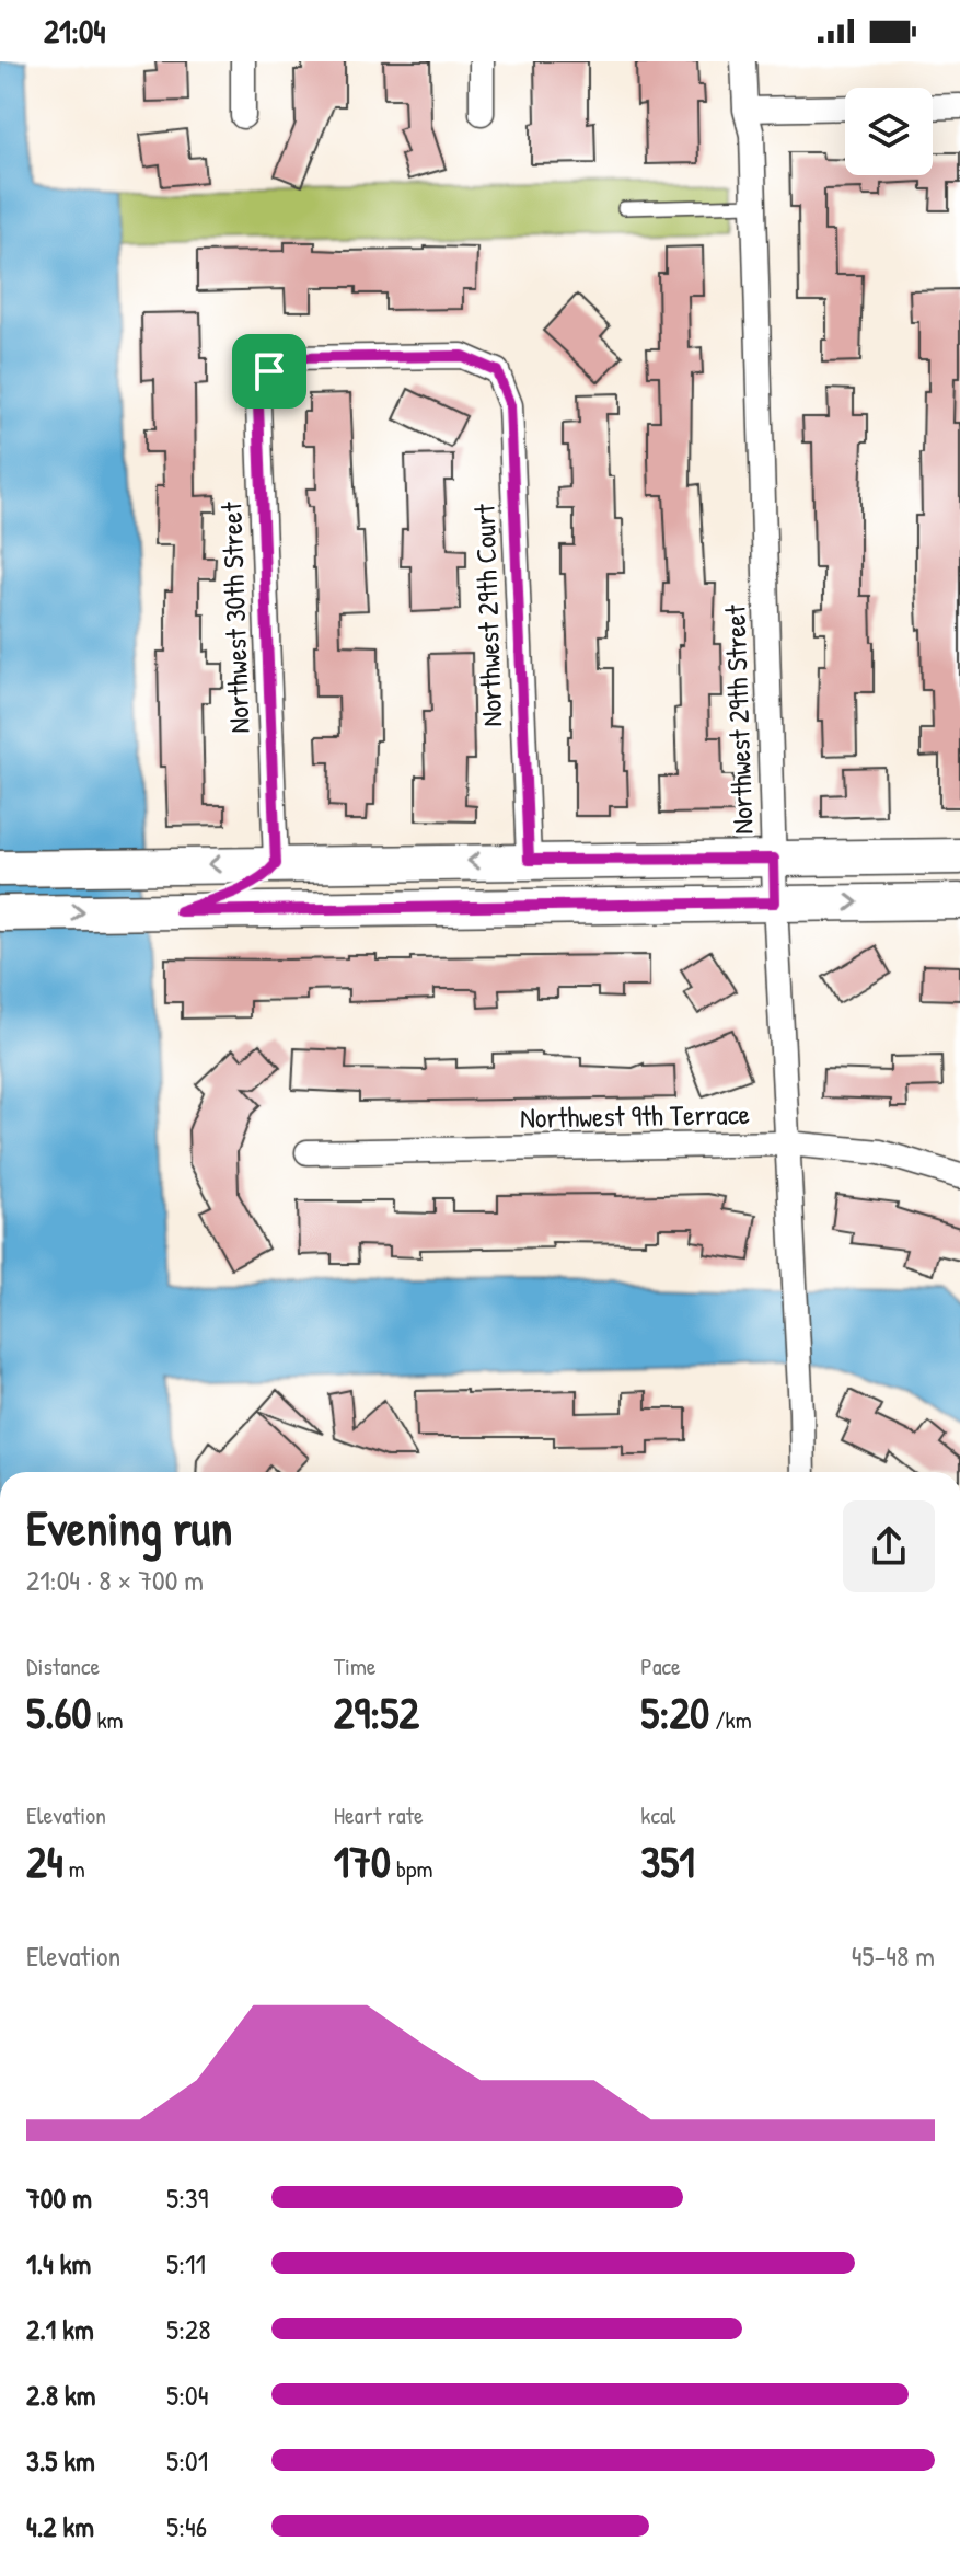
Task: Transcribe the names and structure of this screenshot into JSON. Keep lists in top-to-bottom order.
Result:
{
  "streets": {
    "street": [
      "Northwest 29th Court",
      "Northwest 30th Street",
      "Northwest 29th Street",
      "Northwest 9th Terrace"
    ]
  },
  "crossings": [
    ["Northwest 29th Court", "Northwest 30th Street"],
    ["Northwest 29th Street", "Northwest 9th Terrace"]
  ],
  "page": {
    "status": "21:04",
    "heading": ["Evening run", "21:04 · 8 × 700 m"],
    "stats": [
      ["Distance", "5.60 km"],
      ["Time", "29:52"],
      ["Pace", "5:20 /km"],
      ["Elevation", "24 m"],
      ["Heart rate", "170 bpm"],
      ["kcal", "351"]
    ],
    "chart": ["Elevation", "45–48 m"],
    "list": [
      {
        "name": "700 m",
        "note": "5:39"
      },
      {
        "name": "1.4 km",
        "note": "5:11"
      },
      {
        "name": "2.1 km",
        "note": "5:28"
      },
      {
        "name": "2.8 km",
        "note": "5:04"
      },
      {
        "name": "3.5 km",
        "note": "5:01"
      },
      {
        "name": "4.2 km",
        "note": "5:46"
      }
    ]
  }
}
